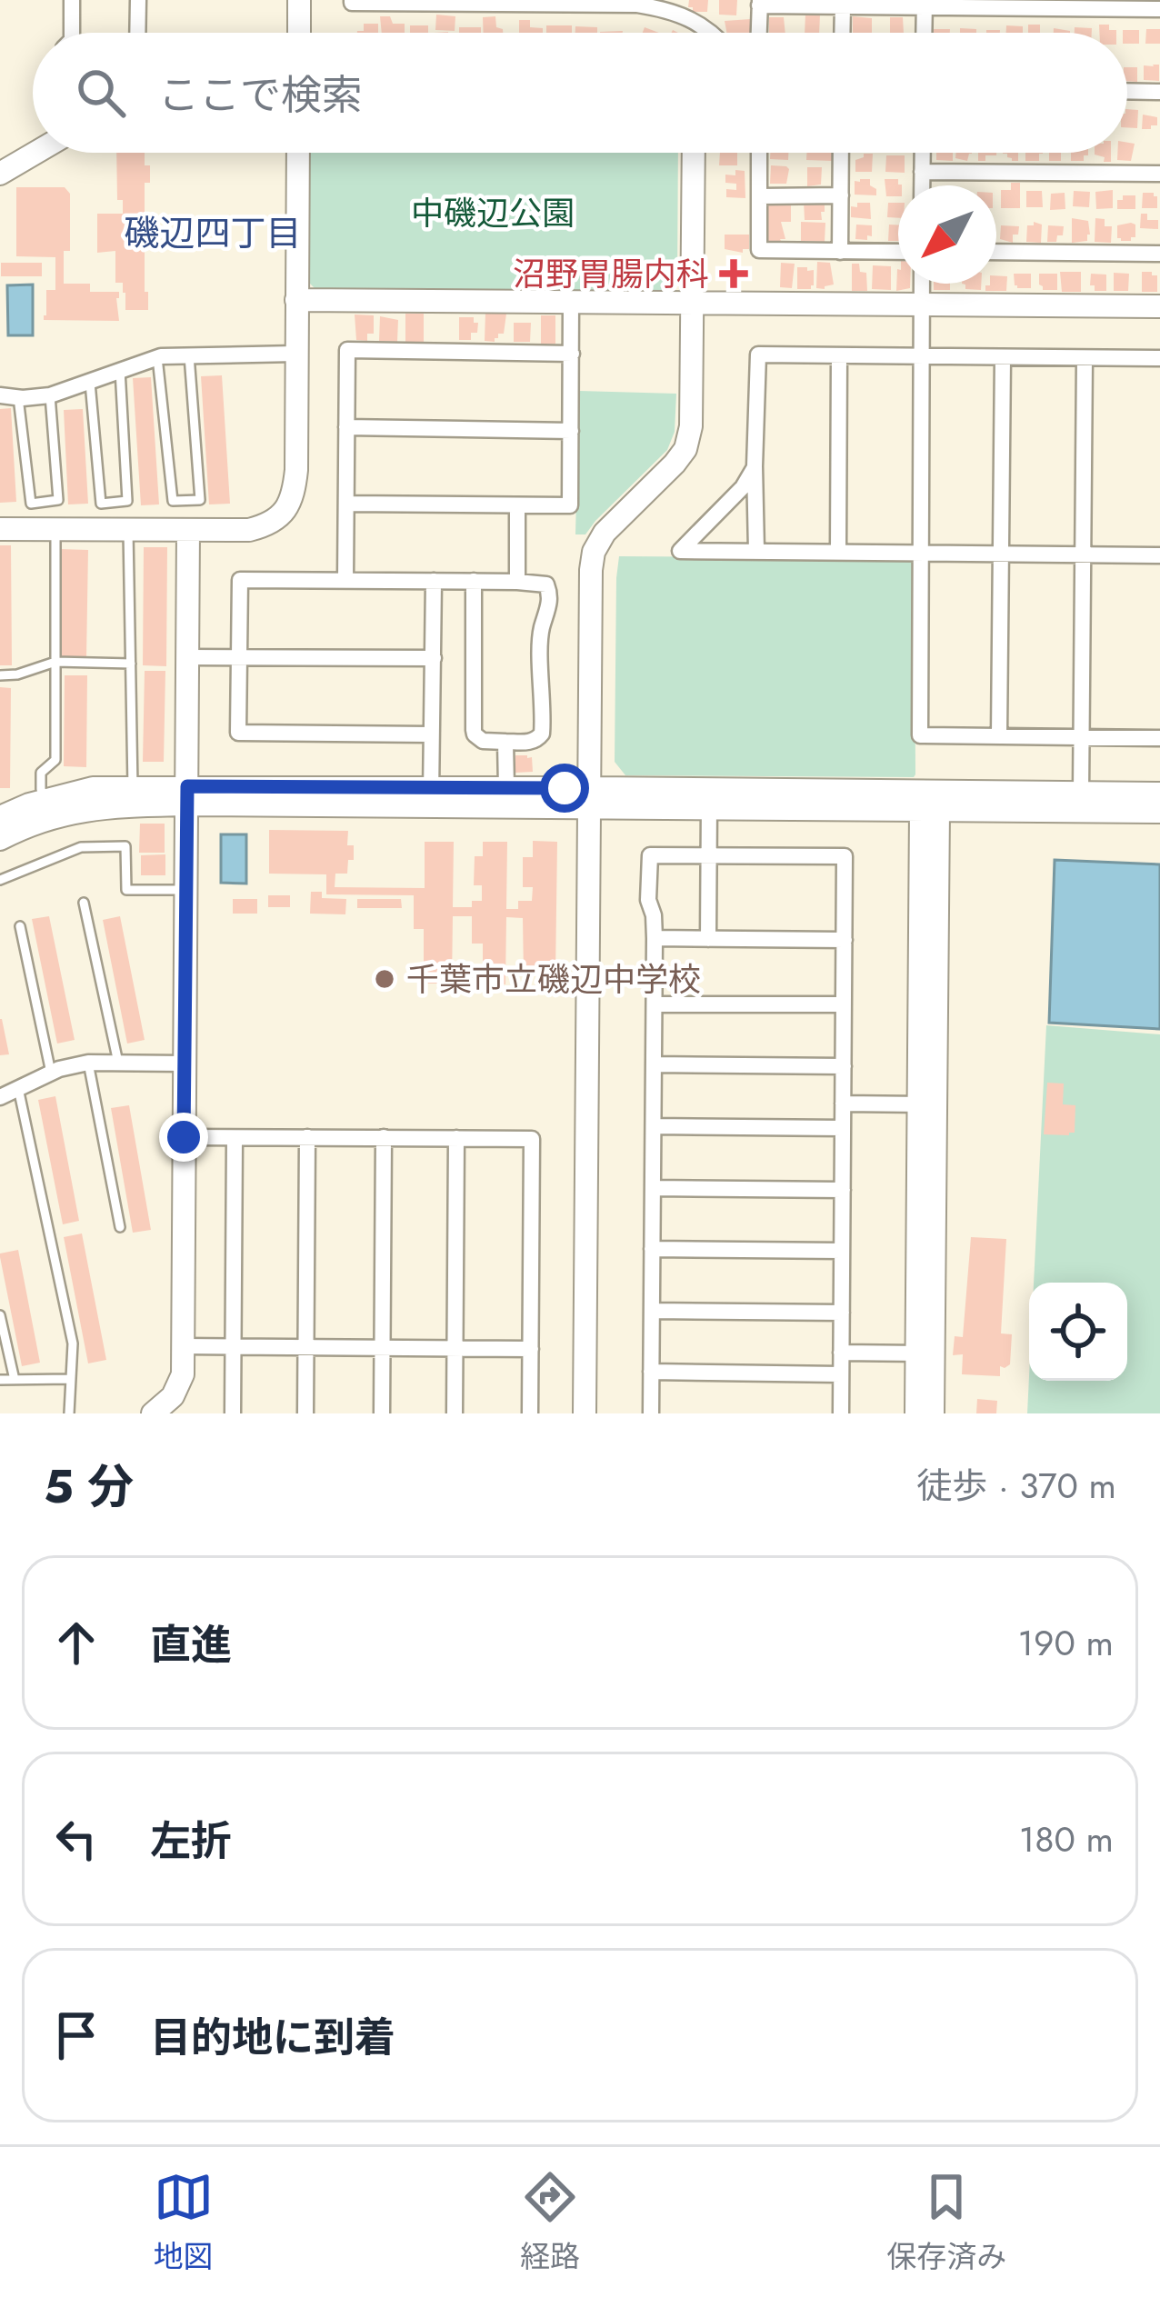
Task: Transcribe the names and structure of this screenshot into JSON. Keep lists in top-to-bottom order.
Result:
{
  "districts": ["磯辺四丁目"],
  "parks": ["中磯辺公園"],
  "places": {
    "health": ["沼野胃腸内科"],
    "other": ["千葉市立磯辺中学校"]
  },
  "north": "bottom left",
  "page": {
    "search": "ここで検索",
    "heading": ["5 分", "徒歩 · 370 m"],
    "list": [
      ["直進", "190 m"],
      ["左折", "180 m"],
      "目的地に到着"
    ],
    "nav": ["地図", "経路", "保存済み"]
  }
}
